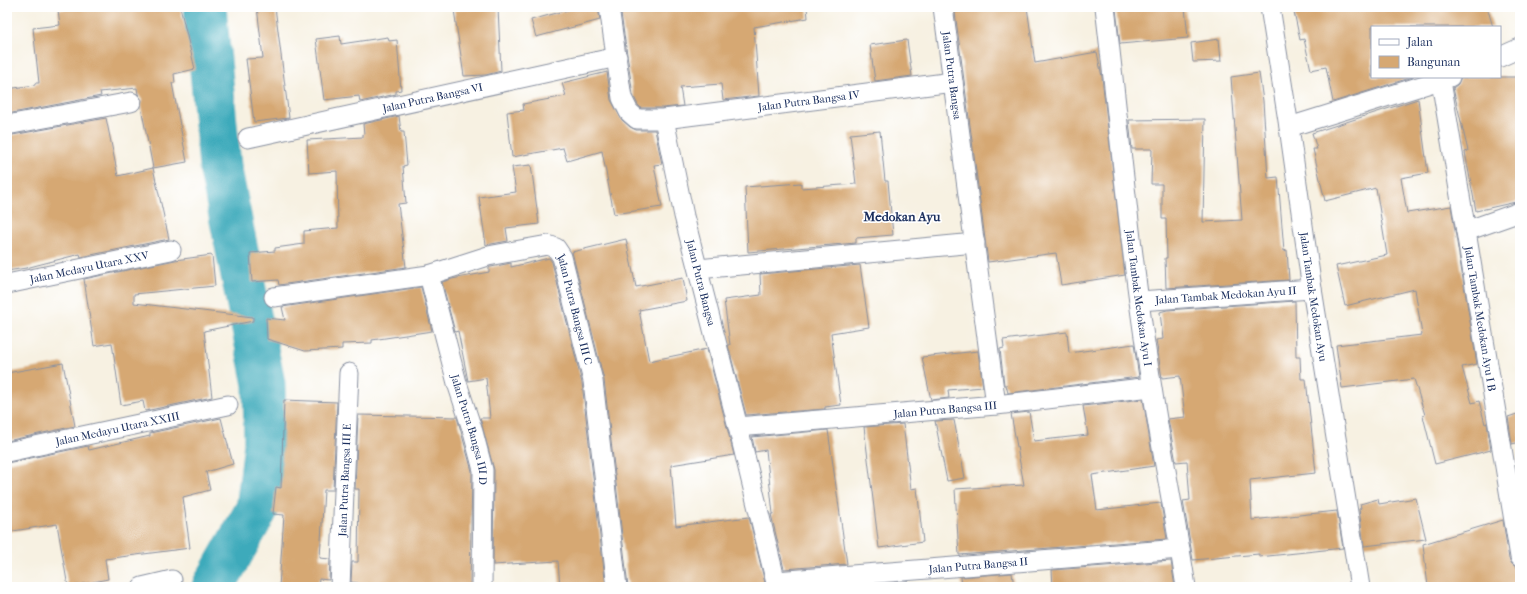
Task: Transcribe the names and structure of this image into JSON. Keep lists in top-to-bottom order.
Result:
{
  "streets": {
    "street": [
      "Jalan Putra Bangsa",
      "Jalan Putra Bangsa VI",
      "Jalan Putra Bangsa IV",
      "Jalan Medayu Utara XXV",
      "Jalan Tambak Medokan Ayu II",
      "Jalan Tambak Medokan Ayu",
      "Jalan Tambak Medokan Ayu I",
      "Jalan Putra Bangsa III C",
      "Jalan Tambak Medokan Ayu I B",
      "Jalan Putra Bangsa III",
      "Jalan Medayu Utara XXIII",
      "Jalan Putra Bangsa III D",
      "Jalan Putra Bangsa III E",
      "Jalan Putra Bangsa II"
    ]
  },
  "crossings": [
    ["Jalan Putra Bangsa", "Jalan Putra Bangsa IV"],
    ["Jalan Putra Bangsa", "Jalan Putra Bangsa III"],
    ["Jalan Putra Bangsa", "Jalan Putra Bangsa II"],
    ["Jalan Tambak Medokan Ayu II", "Jalan Tambak Medokan Ayu"],
    ["Jalan Tambak Medokan Ayu II", "Jalan Tambak Medokan Ayu I"],
    ["Jalan Tambak Medokan Ayu I", "Jalan Putra Bangsa III"],
    ["Jalan Tambak Medokan Ayu I", "Jalan Putra Bangsa II"],
    ["Jalan Putra Bangsa III C", "Jalan Putra Bangsa III D"]
  ],
  "districts": ["Medokan Ayu"],
  "legend": ["Jalan", "Bangunan"]
}
